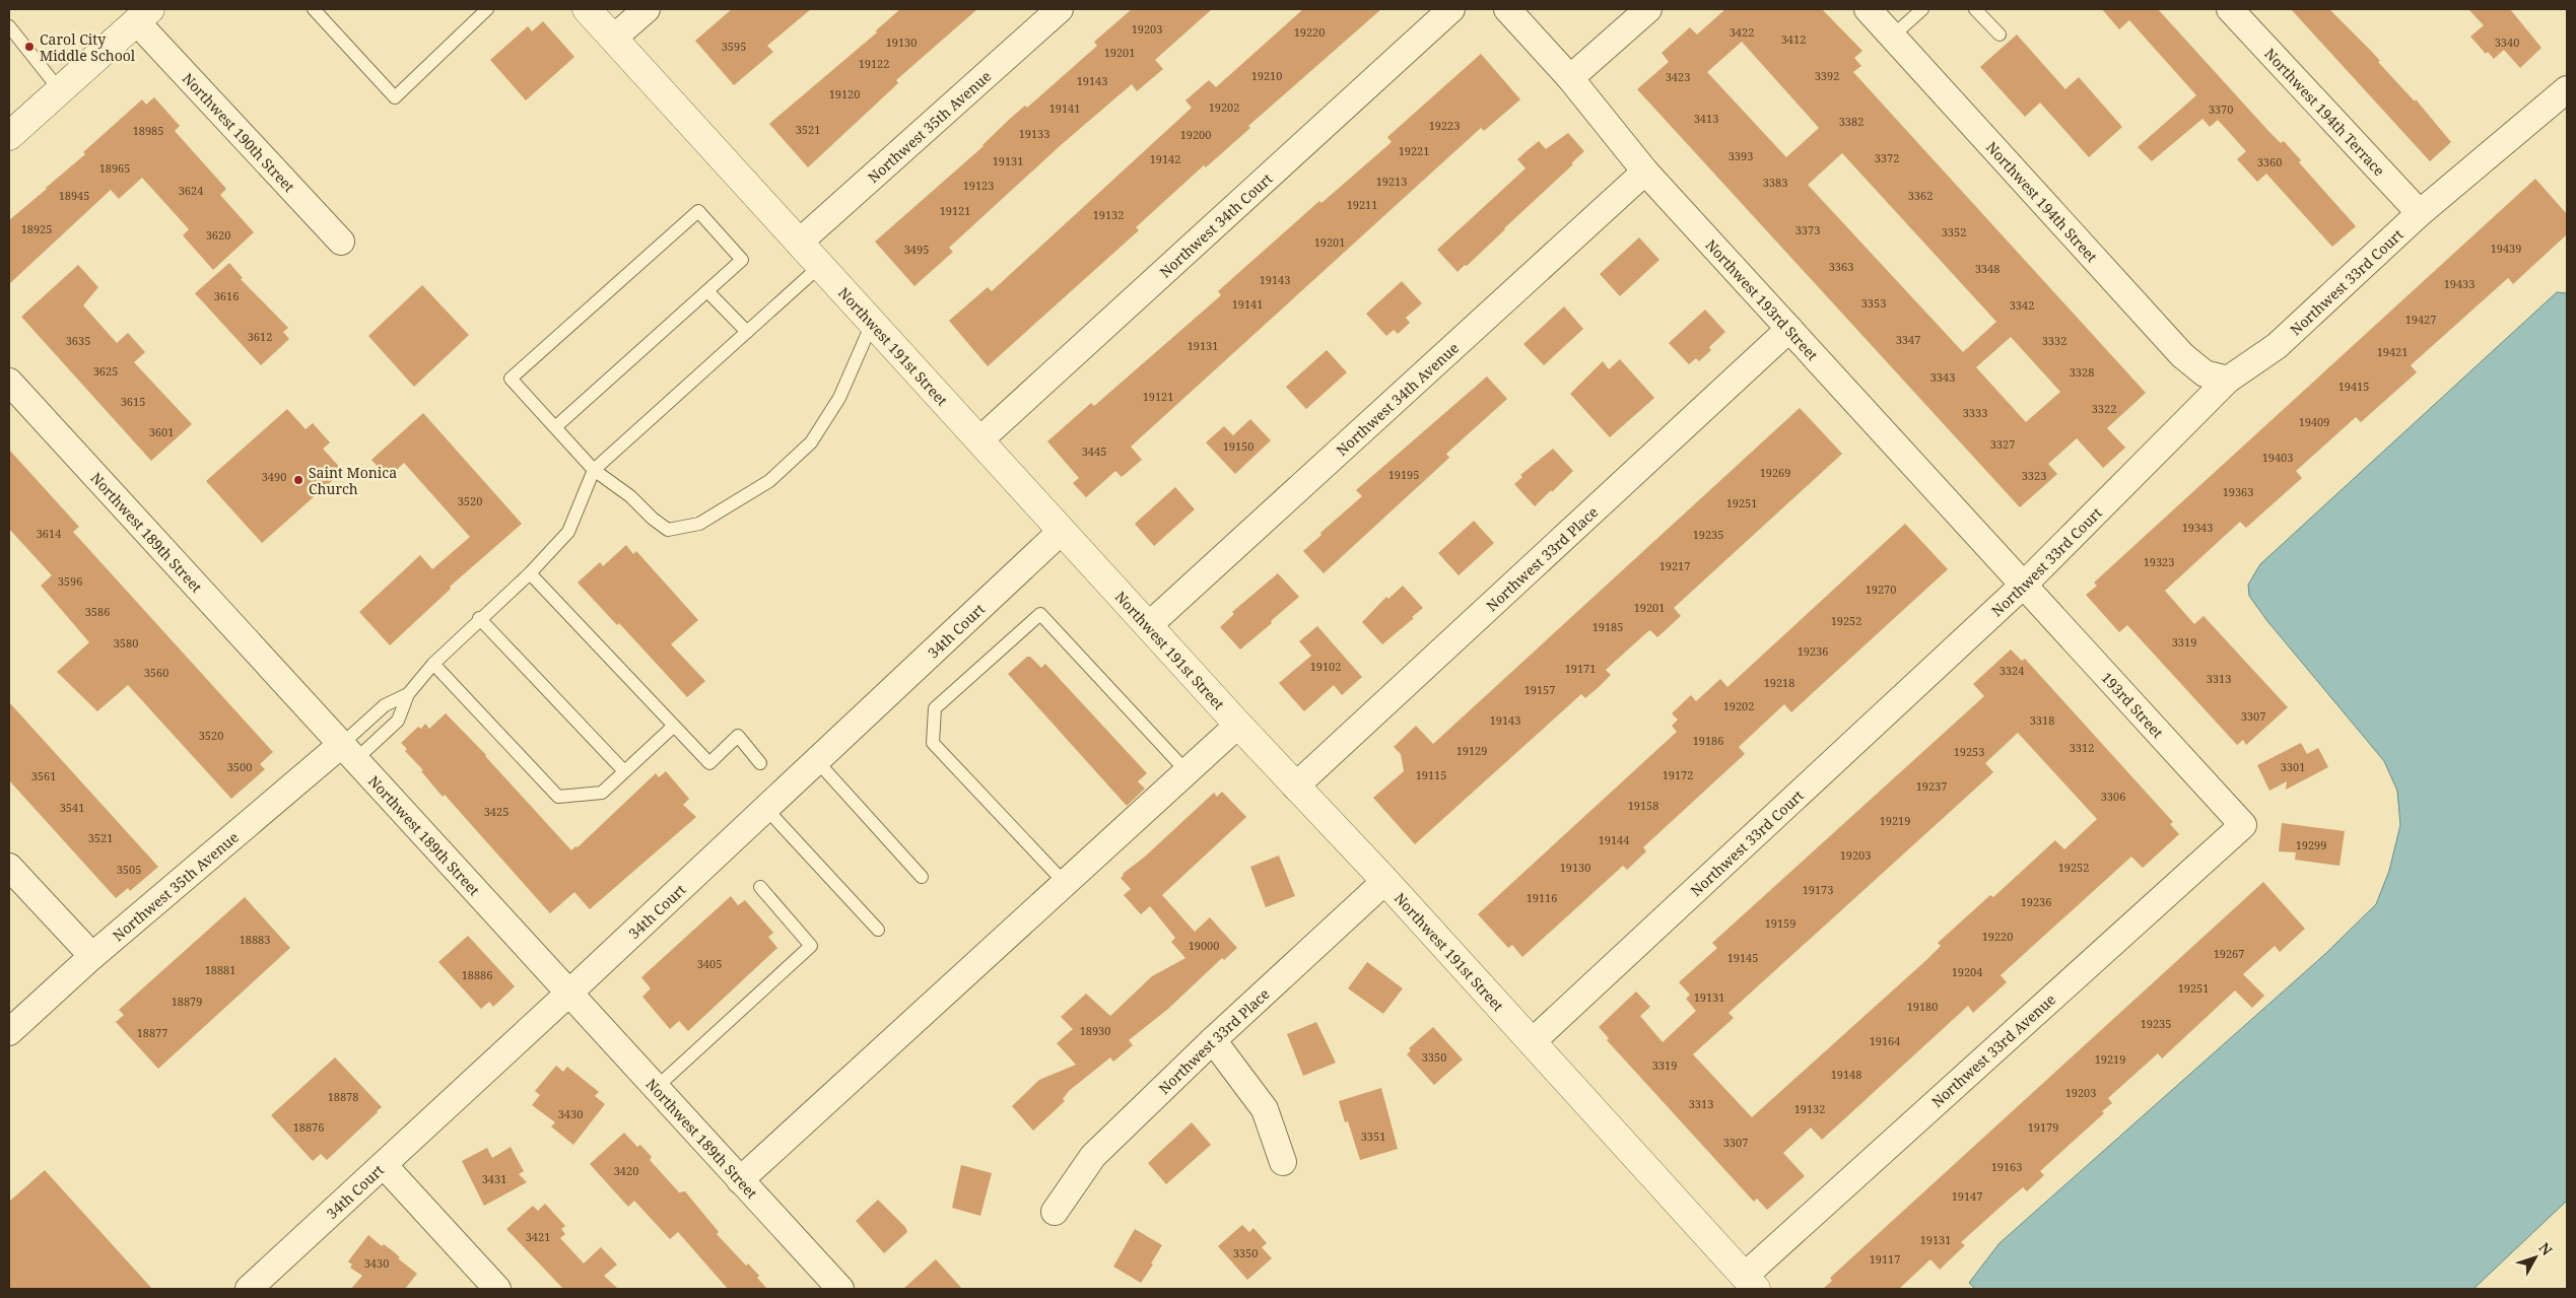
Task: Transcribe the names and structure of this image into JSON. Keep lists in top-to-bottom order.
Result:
{
  "streets": {
    "street": [
      "Northwest 194th Terrace",
      "Northwest 35th Avenue",
      "Northwest 190th Street",
      "Northwest 194th Street",
      "Northwest 34th Court",
      "Northwest 33rd Court",
      "Northwest 193rd Street",
      "Northwest 191st Street",
      "Northwest 34th Avenue",
      "Northwest 189th Street",
      "Northwest 33rd Place",
      "34th Court",
      "193rd Street",
      "Northwest 33rd Avenue"
    ]
  },
  "crossings": [
    ["Northwest 194th Terrace", "Northwest 33rd Court"],
    ["Northwest 35th Avenue", "Northwest 191st Street"],
    ["Northwest 35th Avenue", "Northwest 189th Street"],
    ["Northwest 194th Street", "Northwest 33rd Court"],
    ["Northwest 34th Court", "Northwest 191st Street"],
    ["Northwest 33rd Court", "Northwest 193rd Street"],
    ["Northwest 33rd Court", "Northwest 191st Street"],
    ["Northwest 33rd Court", "193rd Street"],
    ["Northwest 193rd Street", "Northwest 34th Avenue"],
    ["Northwest 193rd Street", "Northwest 33rd Place"],
    ["Northwest 193rd Street", "193rd Street"],
    ["Northwest 191st Street", "Northwest 34th Avenue"],
    ["Northwest 191st Street", "Northwest 33rd Place"],
    ["Northwest 191st Street", "34th Court"],
    ["Northwest 191st Street", "Northwest 33rd Avenue"],
    ["Northwest 189th Street", "34th Court"],
    ["193rd Street", "Northwest 33rd Avenue"]
  ],
  "places": ["Carol City Middle School", "Saint Monica Church"],
  "house_numbers": [
    "19203",
    "19220",
    "3422",
    "3412",
    "19130",
    "3340",
    "3595",
    "19201",
    "19122",
    "19210",
    "3392",
    "3423",
    "19143",
    "19120",
    "19202",
    "19141",
    "3370",
    "3413",
    "3382",
    "19223",
    "3521",
    "18985",
    "19133",
    "19200",
    "19221",
    "3393",
    "3372",
    "19142",
    "19131",
    "3360",
    "18965",
    "19213",
    "3383",
    "19123",
    "3624",
    "18945",
    "3362",
    "19211",
    "19121",
    "19132",
    "18925",
    "3373",
    "3352",
    "3620",
    "19201",
    "19439",
    "3495",
    "3363",
    "3348",
    "19143",
    "19433",
    "3616",
    "3353",
    "19141",
    "3342",
    "19427",
    "3612",
    "3347",
    "3635",
    "3332",
    "19131",
    "19421",
    "3625",
    "3328",
    "3343",
    "19415",
    "19121",
    "3615",
    "3322",
    "3333",
    "19409",
    "3601",
    "3327",
    "19150",
    "3445",
    "19403",
    "19269",
    "19195",
    "3323",
    "3490",
    "19363",
    "3520",
    "19251",
    "19343",
    "3614",
    "19235",
    "19323",
    "19217",
    "3596",
    "19270",
    "19201",
    "3586",
    "19252",
    "19185",
    "3319",
    "3580",
    "19236",
    "19102",
    "19171",
    "3324",
    "3560",
    "3313",
    "19218",
    "19157",
    "19202",
    "3307",
    "19143",
    "3318",
    "3520",
    "19186",
    "3312",
    "19129",
    "19253",
    "3500",
    "3301",
    "19115",
    "19172",
    "3561",
    "19237",
    "3306",
    "19158",
    "3541",
    "3425",
    "19219",
    "3521",
    "19144",
    "19299",
    "19203",
    "19130",
    "19252",
    "3505",
    "19173",
    "19116",
    "19236",
    "19159",
    "19220",
    "18883",
    "19000",
    "19267",
    "19145",
    "3405",
    "18881",
    "19204",
    "18886",
    "19251",
    "19131",
    "18879",
    "19180",
    "19235",
    "18930",
    "18877",
    "19164",
    "3350",
    "19219",
    "3319",
    "19148",
    "19203",
    "18878",
    "3313",
    "19132",
    "3430",
    "18876",
    "19179",
    "3351",
    "3307",
    "19163",
    "3420",
    "3431",
    "19147",
    "3421",
    "19131",
    "3350",
    "19117",
    "3430"
  ],
  "north": "top right"
}
